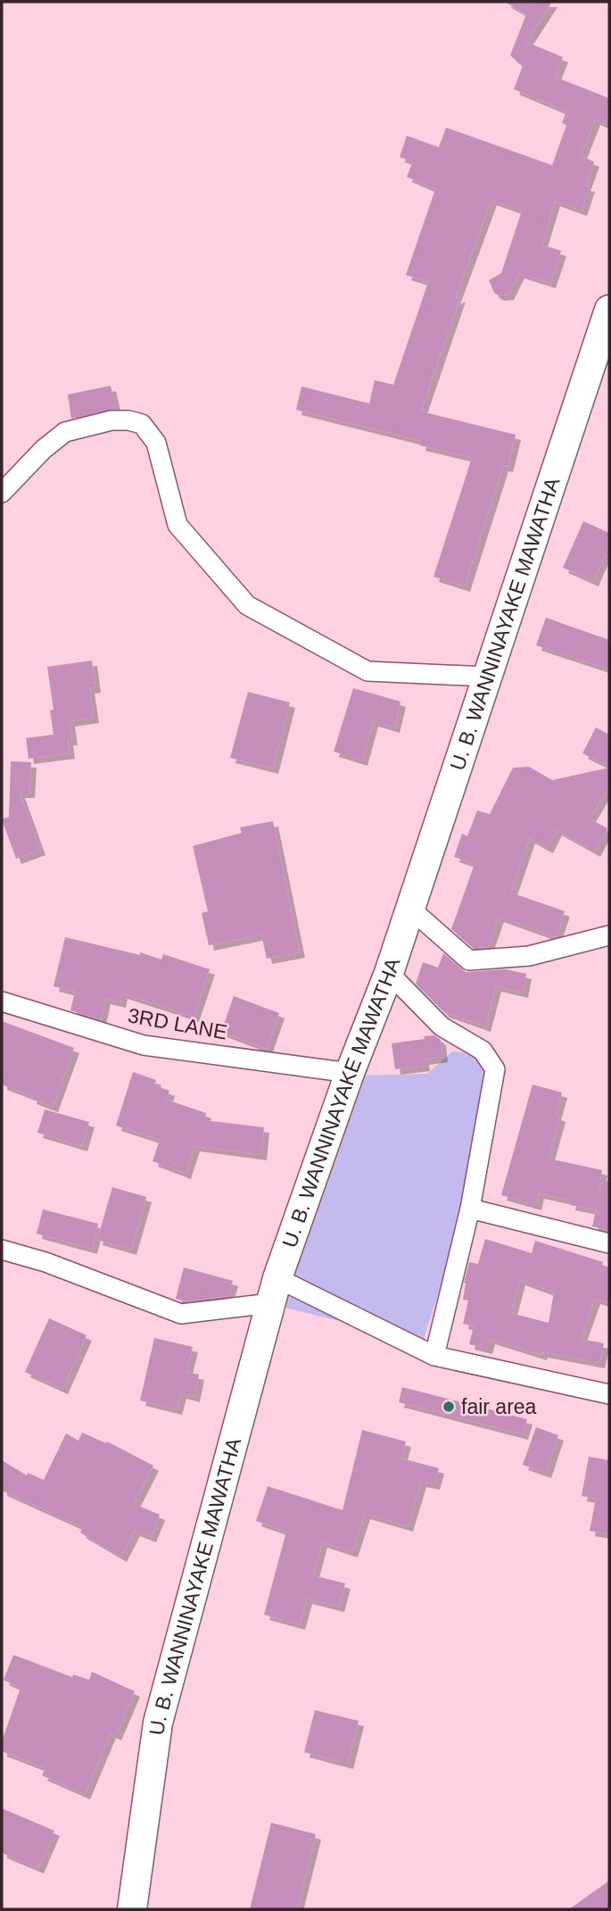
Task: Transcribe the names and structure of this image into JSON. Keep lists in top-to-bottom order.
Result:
{
  "streets": {
    "main road": ["U. B. WANNINAYAKE MAWATHA"],
    "street": ["3RD LANE"]
  },
  "crossings": [
    ["U. B. WANNINAYAKE MAWATHA", "3RD LANE"]
  ],
  "places": ["fair area"]
}
